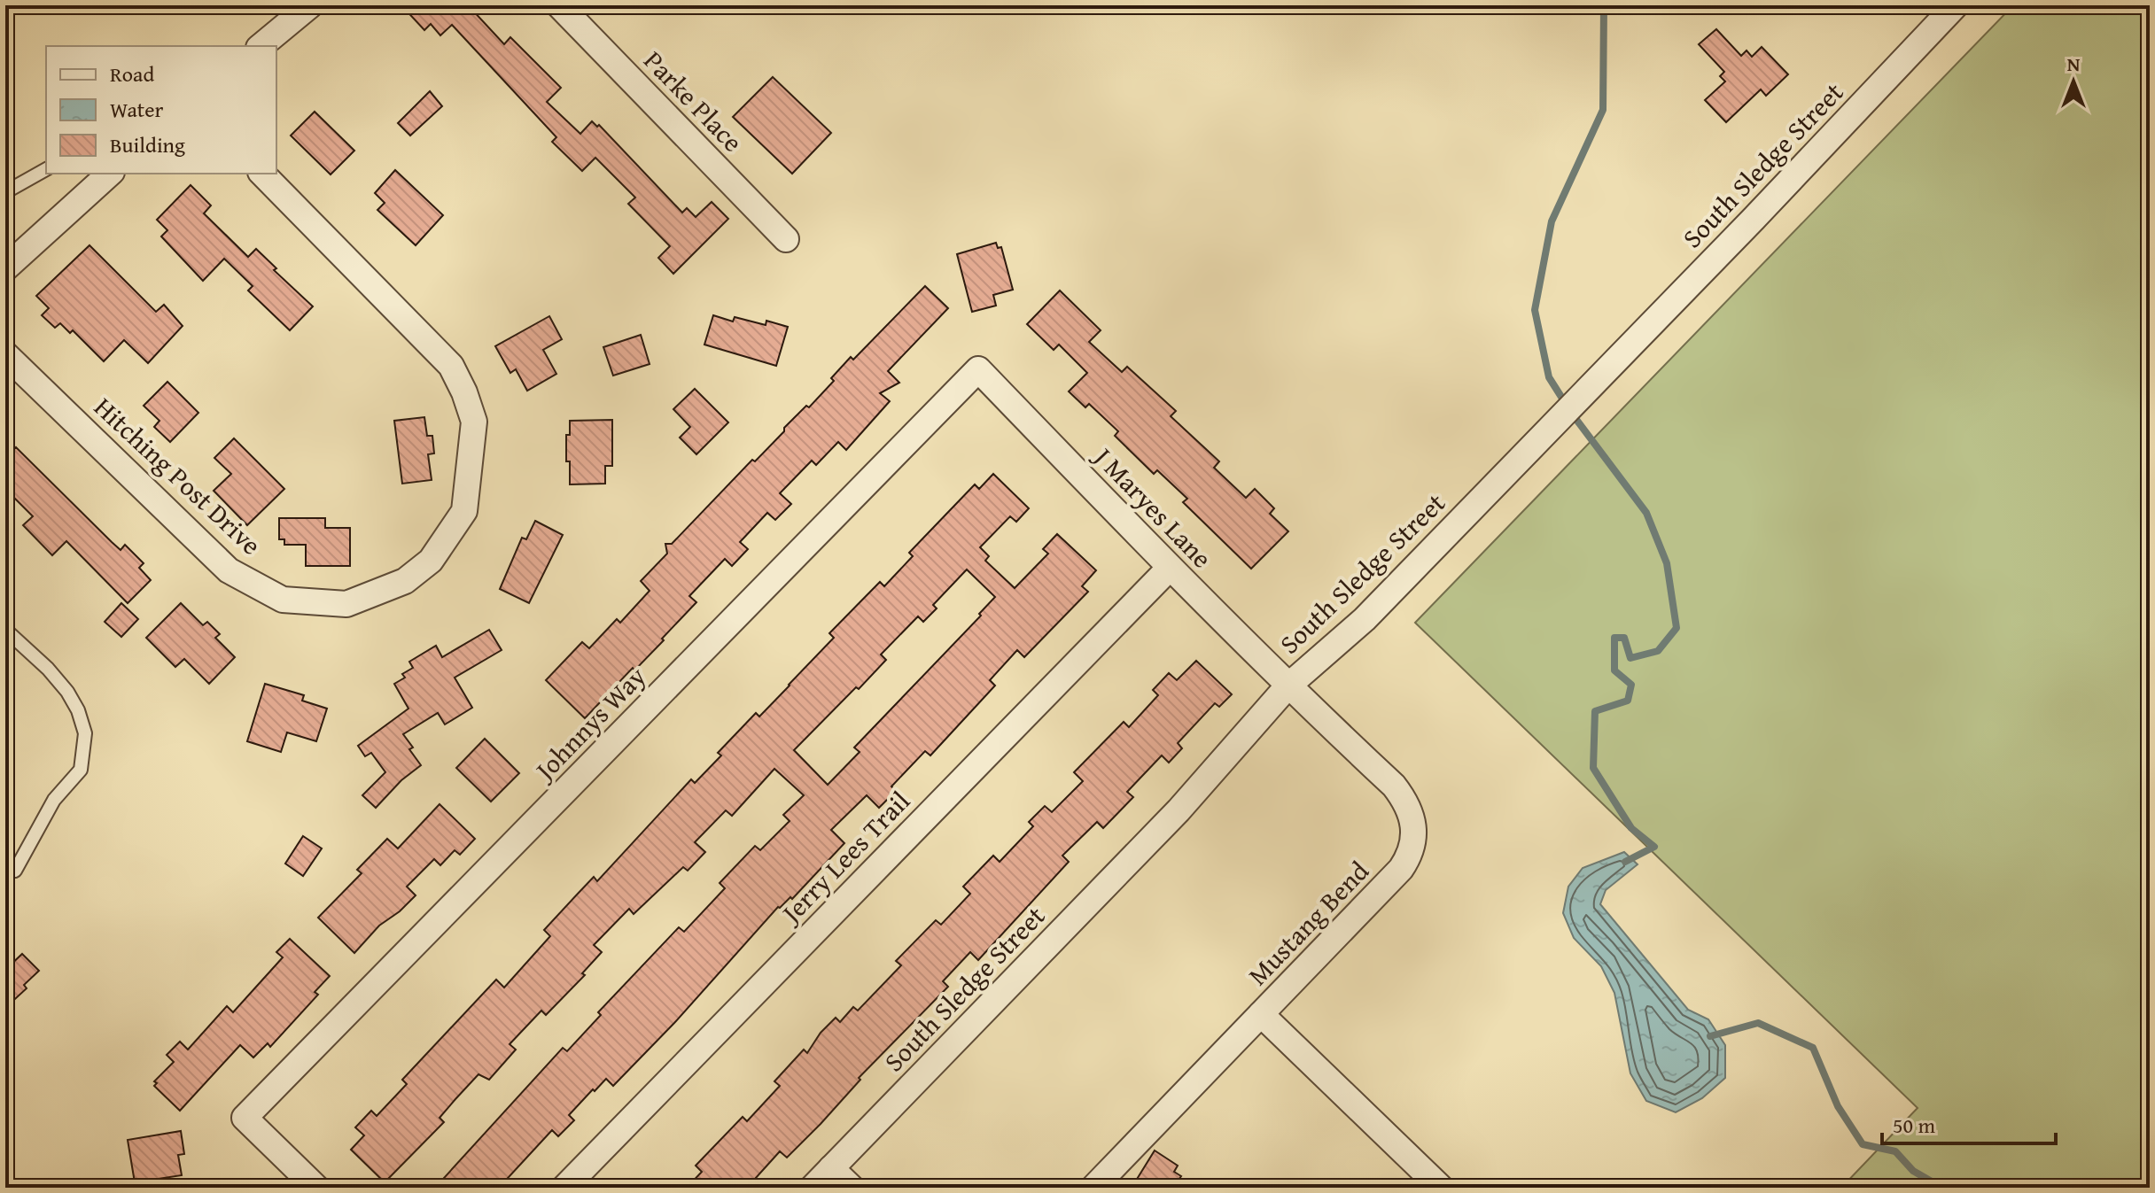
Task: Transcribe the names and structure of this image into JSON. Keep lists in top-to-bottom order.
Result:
{
  "streets": {
    "street": [
      "Parke Place",
      "South Sledge Street",
      "Hitching Post Drive",
      "J Maryes Lane",
      "Johnnys Way",
      "Jerry Lees Trail",
      "Mustang Bend"
    ]
  },
  "crossings": [
    ["South Sledge Street", "J Maryes Lane"],
    ["South Sledge Street", "Mustang Bend"],
    ["J Maryes Lane", "Johnnys Way"],
    ["J Maryes Lane", "Jerry Lees Trail"],
    ["J Maryes Lane", "Mustang Bend"]
  ],
  "legend": ["Road", "Water", "Building"],
  "scale_bar": "50 m",
  "north": "top"
}
